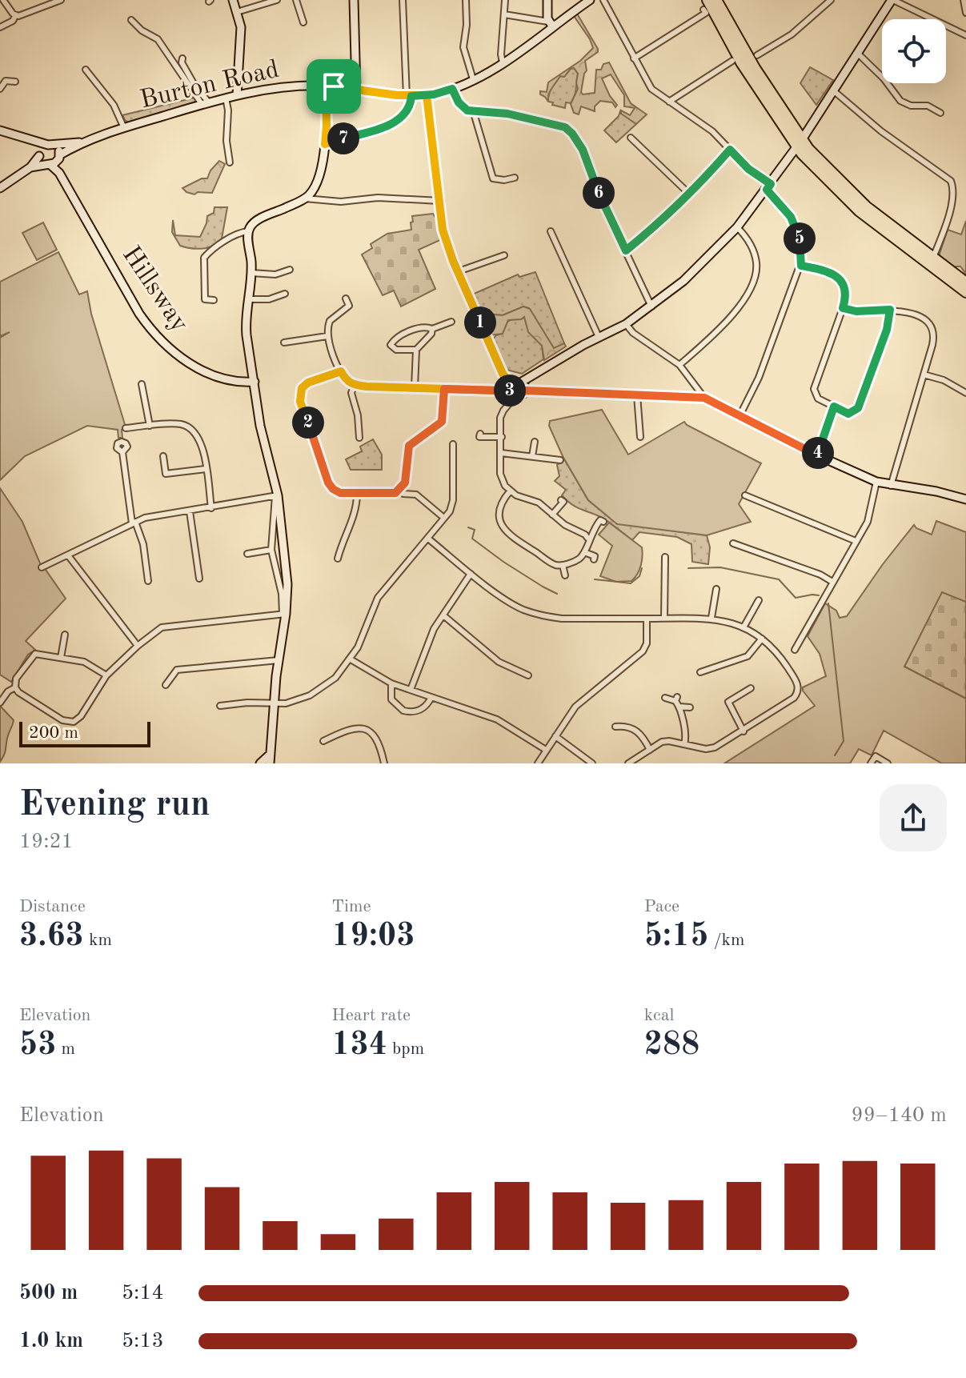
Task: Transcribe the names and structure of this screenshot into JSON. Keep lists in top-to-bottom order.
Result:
{
  "streets": {
    "street": ["Burton Road", "Hillsway"]
  },
  "crossings": [
    ["Burton Road", "Hillsway"]
  ],
  "scale_bar": "200 m",
  "page": {
    "pins": [
      "7",
      "6",
      "5",
      "1",
      "3",
      "2",
      "4"
    ],
    "scale": "200 m",
    "heading": ["Evening run", "19:21"],
    "stats": [
      ["Distance", "3.63 km"],
      ["Time", "19:03"],
      ["Pace", "5:15 /km"],
      ["Elevation", "53 m"],
      ["Heart rate", "134 bpm"],
      ["kcal", "288"]
    ],
    "chart": ["Elevation", "99–140 m"],
    "list": [
      {
        "name": "500 m",
        "note": "5:14"
      },
      {
        "name": "1.0 km",
        "note": "5:13"
      }
    ]
  }
}
